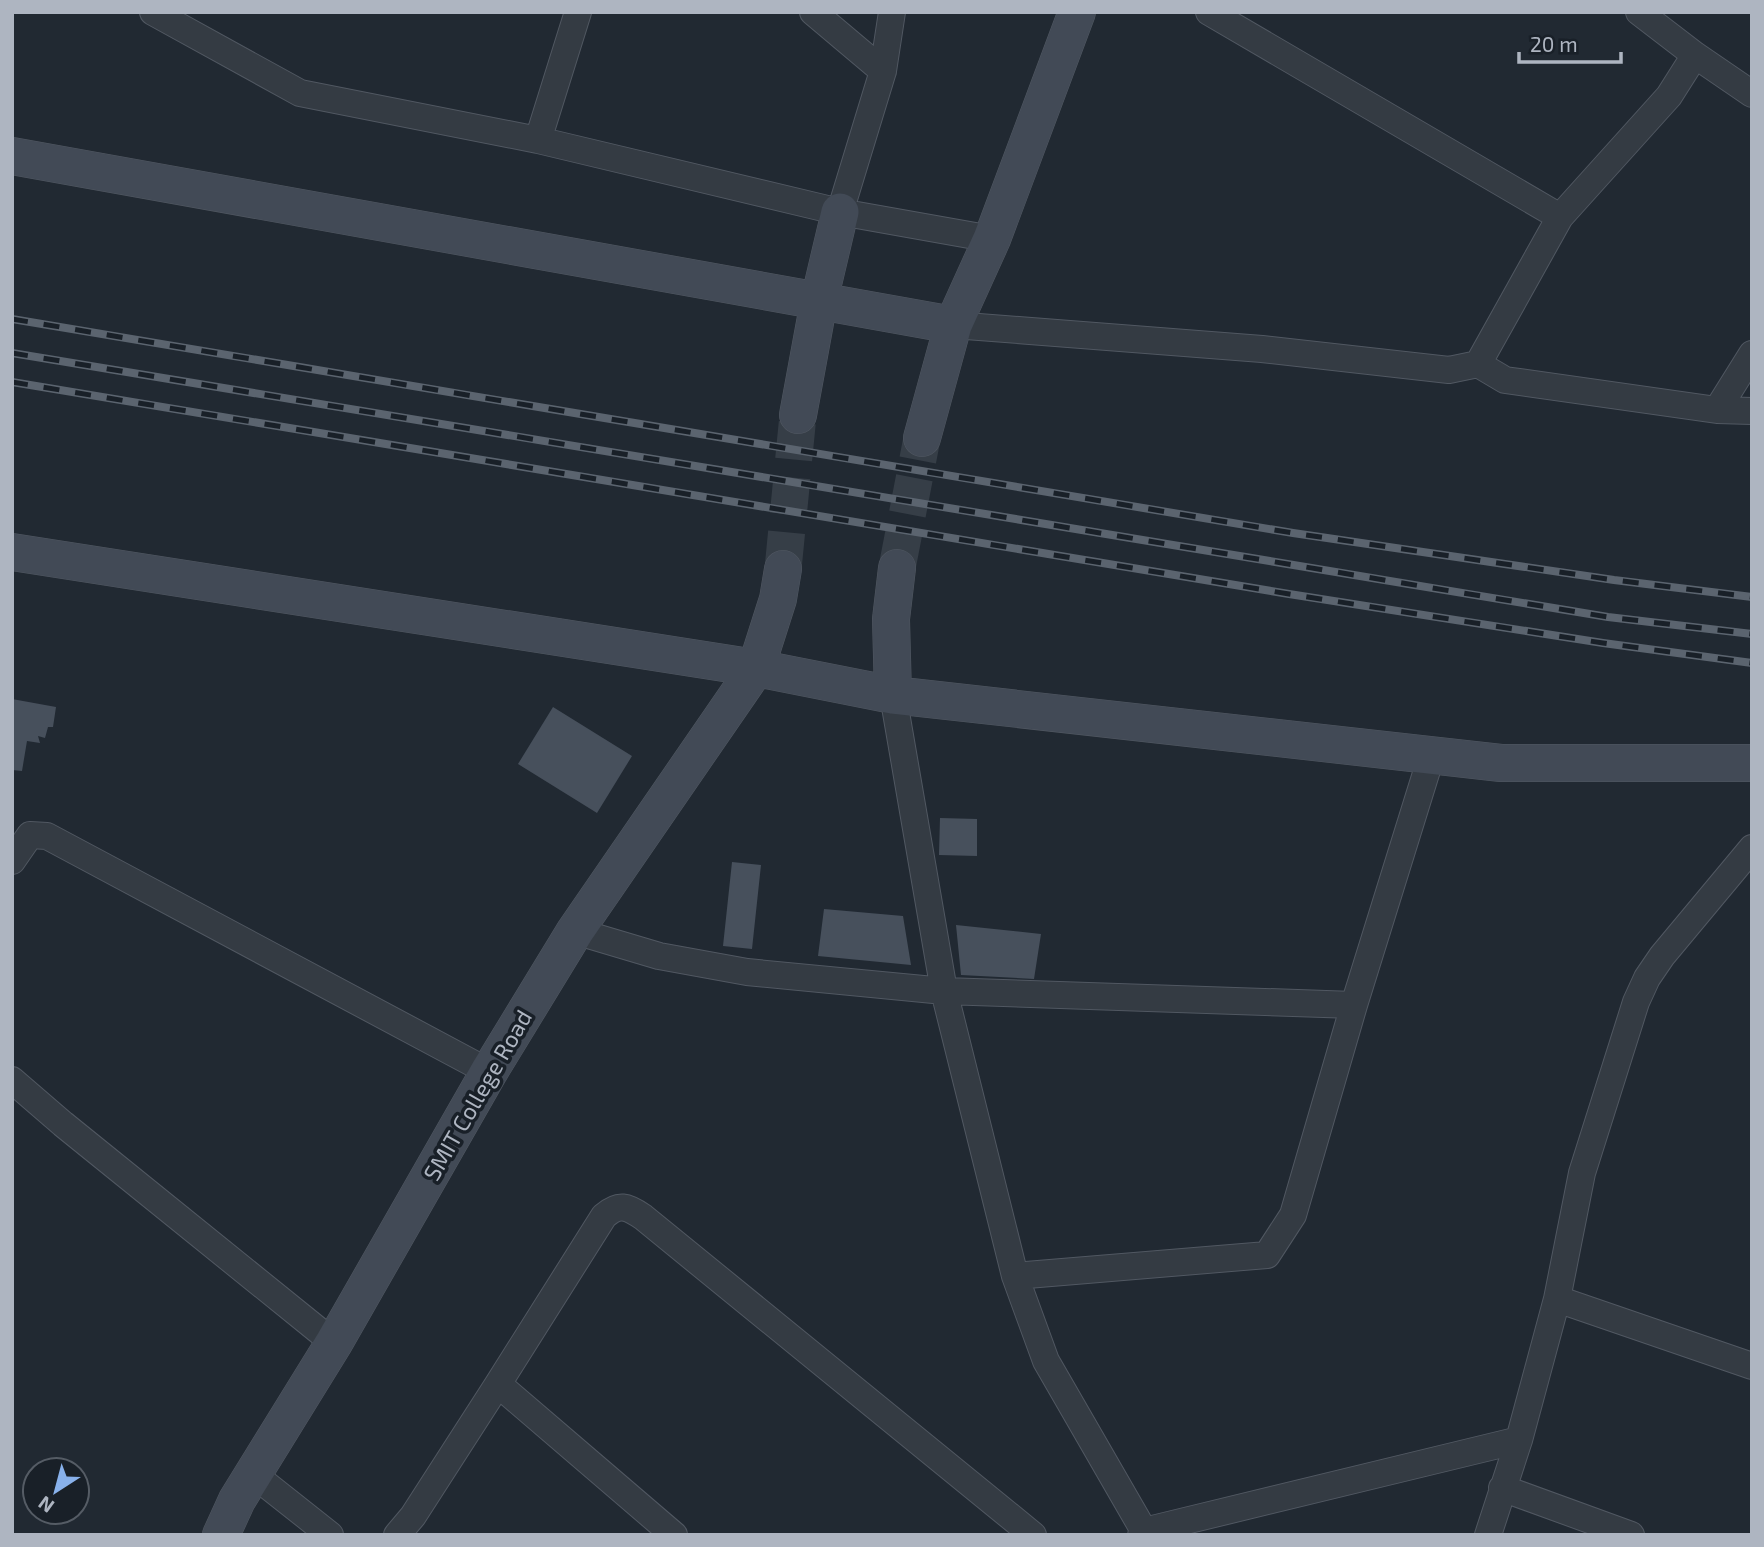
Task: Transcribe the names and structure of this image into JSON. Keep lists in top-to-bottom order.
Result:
{
  "streets": {
    "main road": ["SMIT College Road"]
  },
  "scale_bar": "20 m",
  "north": "bottom left"
}
